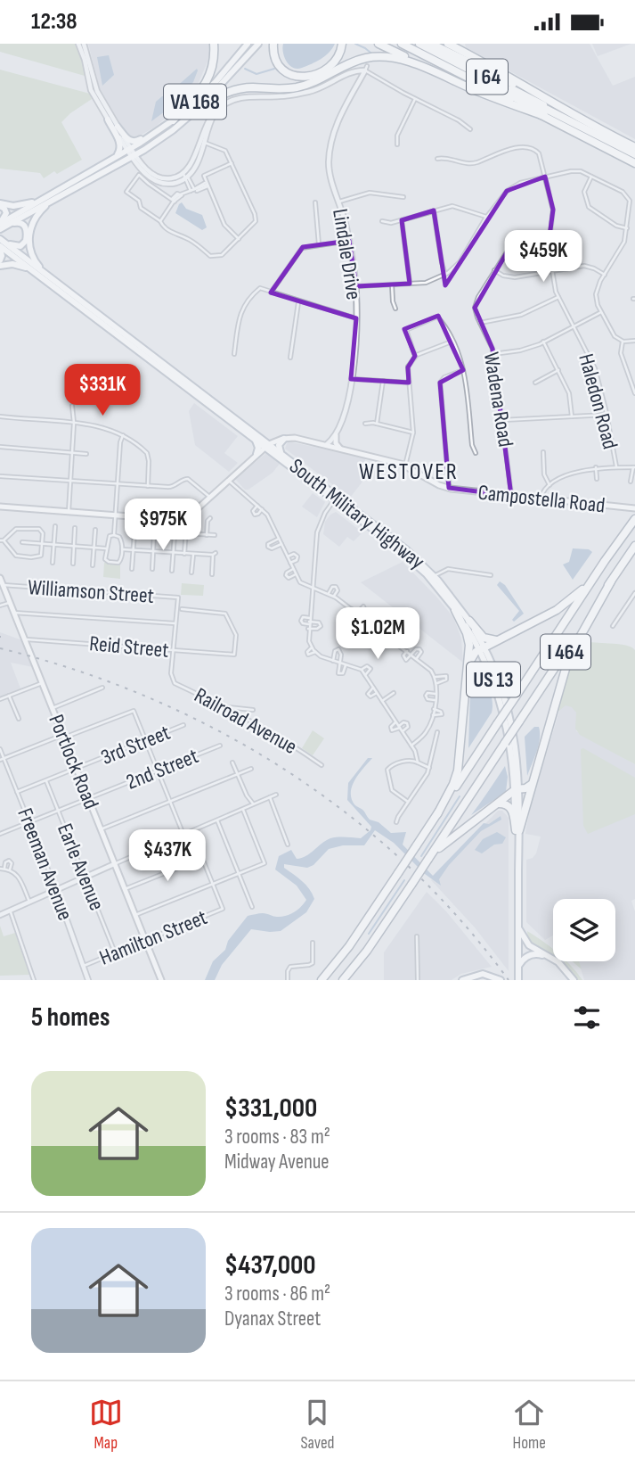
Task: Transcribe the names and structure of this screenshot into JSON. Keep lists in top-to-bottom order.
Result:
{
  "streets": {
    "highway": ["I 64", "VA 168", "I 464"],
    "main road": [
      "Campostella Road",
      "South Military Highway",
      "US 13",
      "Portlock Road"
    ],
    "street": [
      "Lindale Drive",
      "Wadena Road",
      "Haledon Road",
      "Williamson Street",
      "Reid Street",
      "Railroad Avenue",
      "3rd Street",
      "2nd Street",
      "Freeman Avenue",
      "Earle Avenue",
      "Hamilton Street"
    ]
  },
  "crossings": [
    ["I 64", "VA 168"],
    ["Lindale Drive", "Campostella Road"],
    ["Wadena Road", "Haledon Road"],
    ["Wadena Road", "Campostella Road"],
    ["Campostella Road", "South Military Highway"],
    ["Williamson Street", "Portlock Road"],
    ["Reid Street", "Railroad Avenue"],
    ["Reid Street", "Portlock Road"],
    ["3rd Street", "Portlock Road"],
    ["3rd Street", "Freeman Avenue"],
    ["3rd Street", "Earle Avenue"],
    ["Portlock Road", "2nd Street"],
    ["Portlock Road", "Hamilton Street"],
    ["2nd Street", "Freeman Avenue"],
    ["2nd Street", "Earle Avenue"],
    ["Freeman Avenue", "Hamilton Street"],
    ["Earle Avenue", "Hamilton Street"]
  ],
  "districts": ["WESTOVER"],
  "page": {
    "status": "12:38",
    "price": [
      "$459K",
      "$331K",
      "$975K",
      "$1.02M",
      "$437K"
    ],
    "heading": "5 homes",
    "list": [
      {
        "name": "$331,000",
        "note": "3 rooms · 83 m² · Midway Avenue"
      },
      {
        "name": "$437,000",
        "note": "3 rooms · 86 m² · Dyanax Street"
      }
    ],
    "tabs": ["Map", "Saved", "Home"]
  }
}
